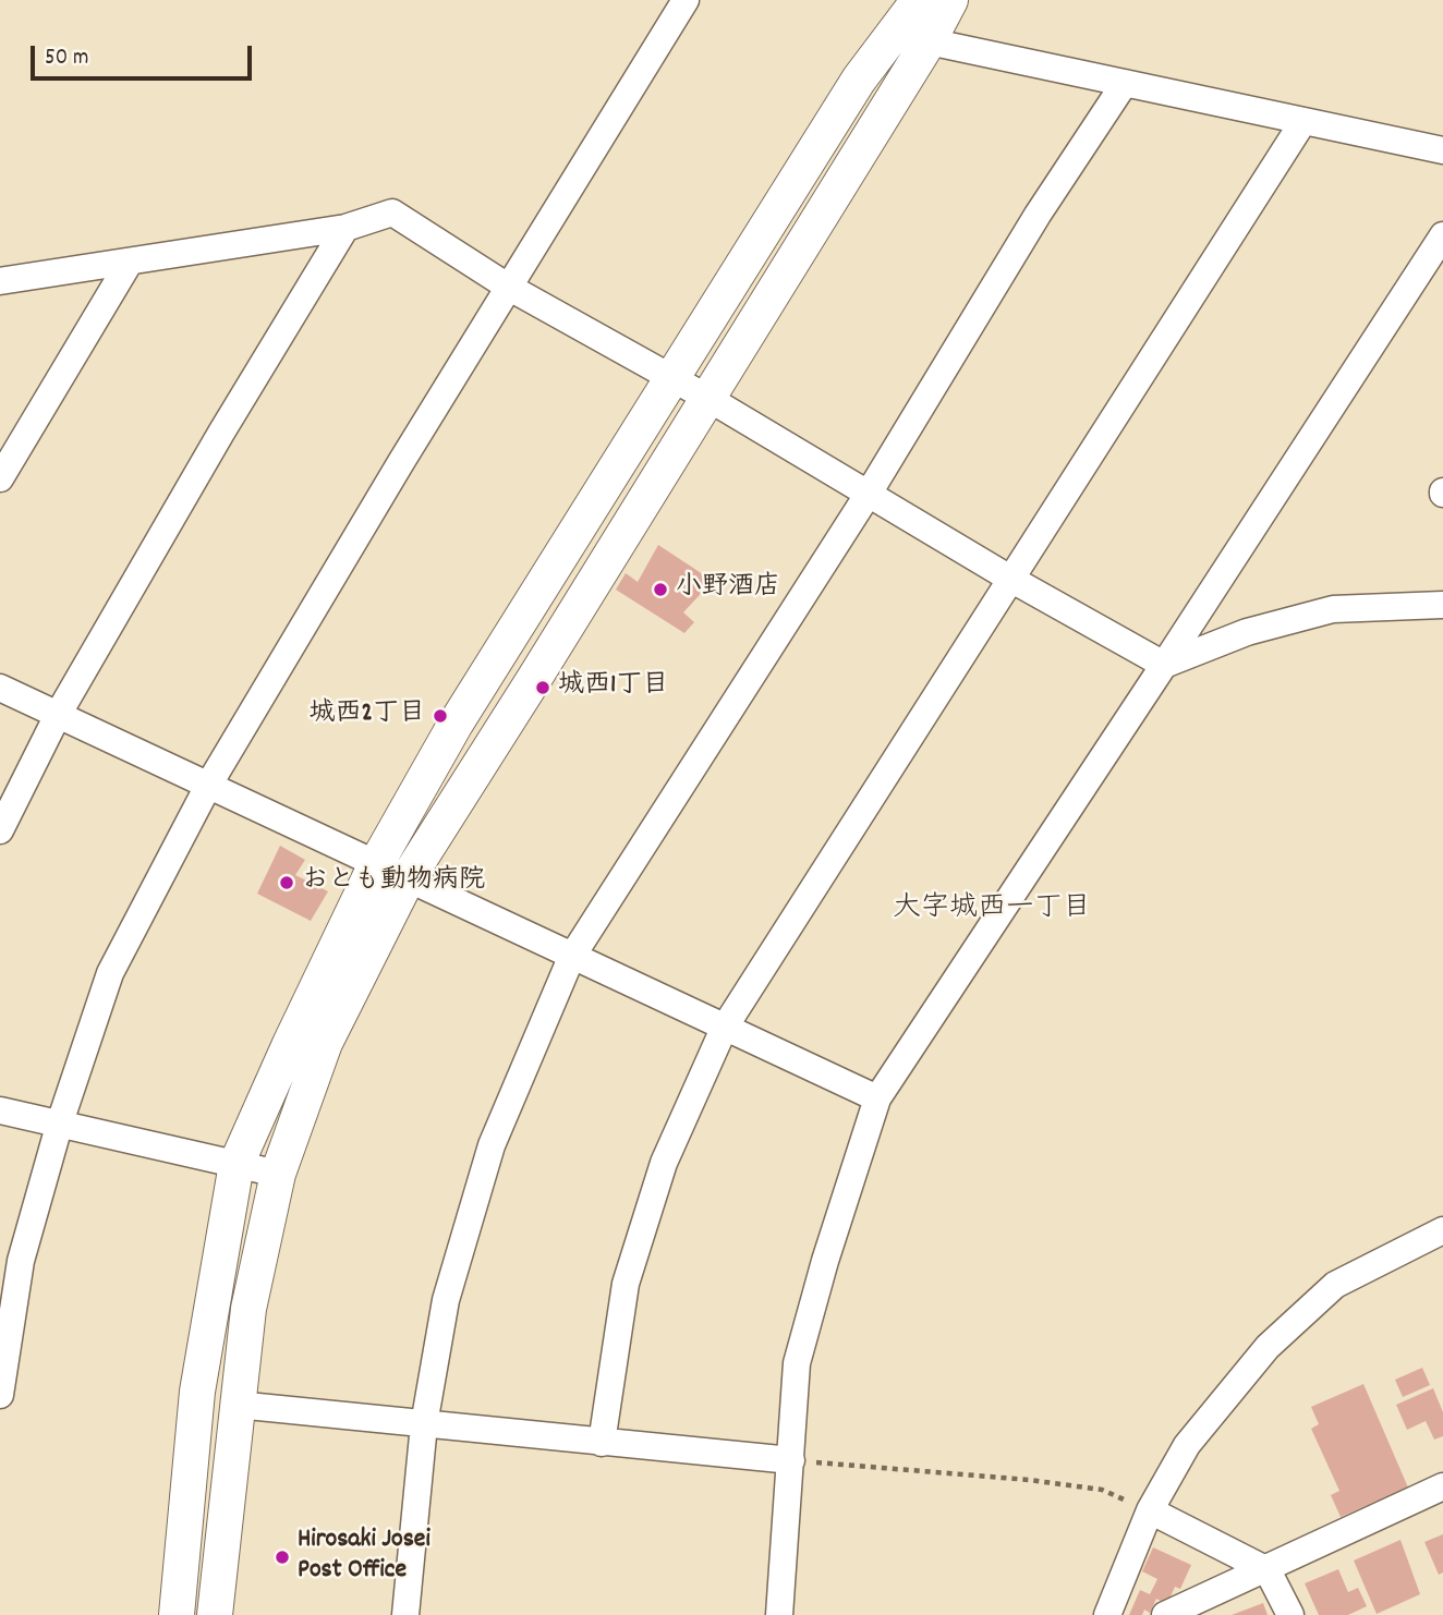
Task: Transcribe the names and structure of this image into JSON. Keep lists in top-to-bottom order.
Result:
{
  "districts": ["大字城西一丁目"],
  "places": [
    "小野酒店",
    "城西1丁目",
    "城西2丁目",
    "おとも動物病院",
    "Hirosaki Josei Post Office"
  ],
  "scale_bar": "50 m"
}
